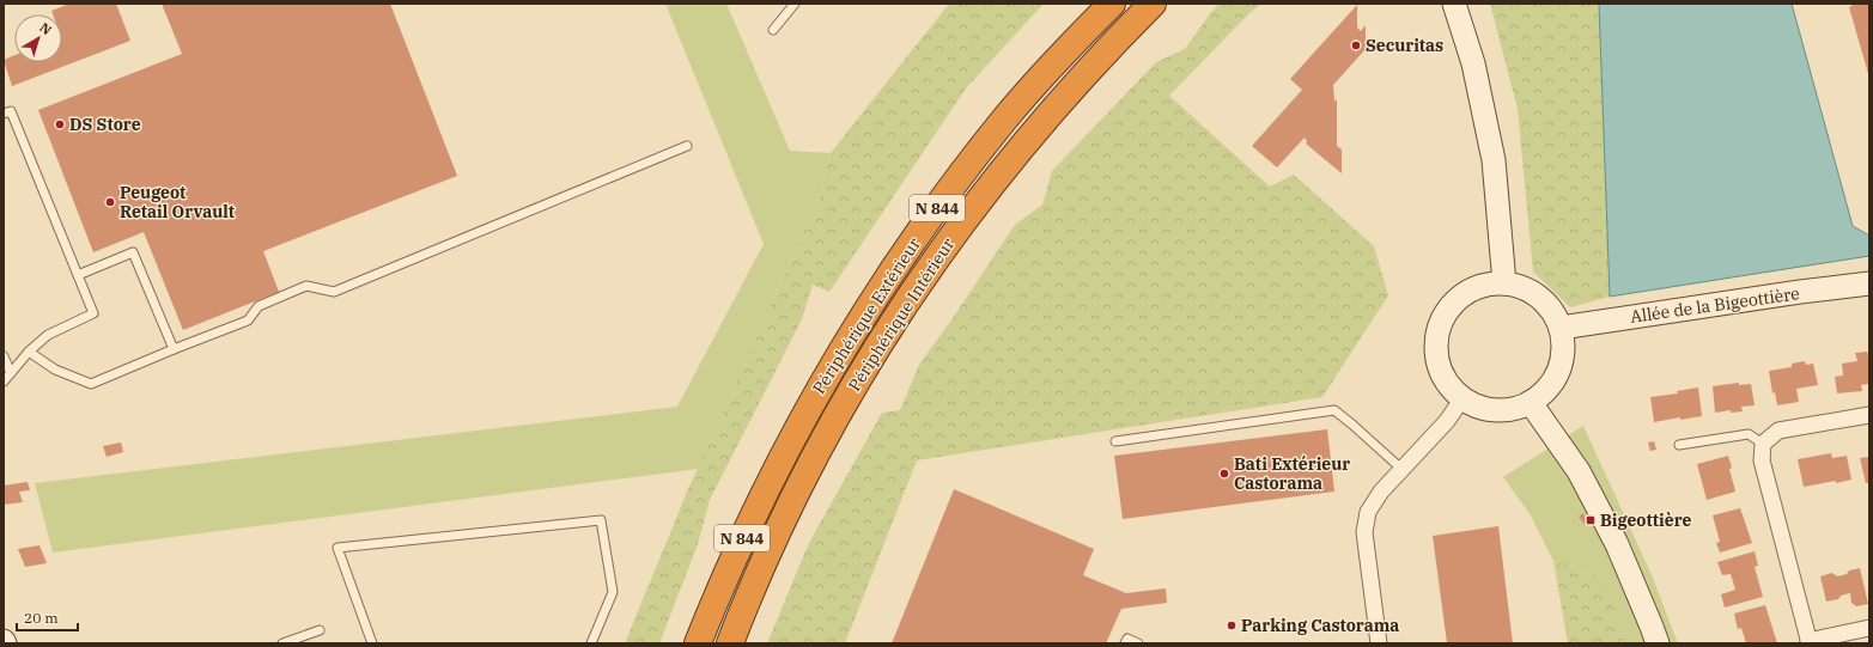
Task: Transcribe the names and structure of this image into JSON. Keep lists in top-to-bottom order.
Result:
{
  "streets": {
    "highway": ["N 844", "Périphérique Intérieur", "Périphérique Extérieur"],
    "main road": ["Allée de la Bigeottière"]
  },
  "places": {
    "other": [
      "Securitas",
      "DS Store",
      "Peugeot Retail Orvault",
      "Bati Extérieur Castorama",
      "Parking Castorama"
    ],
    "transit": ["Bigeottière"]
  },
  "scale_bar": "20 m",
  "north": "top right"
}
